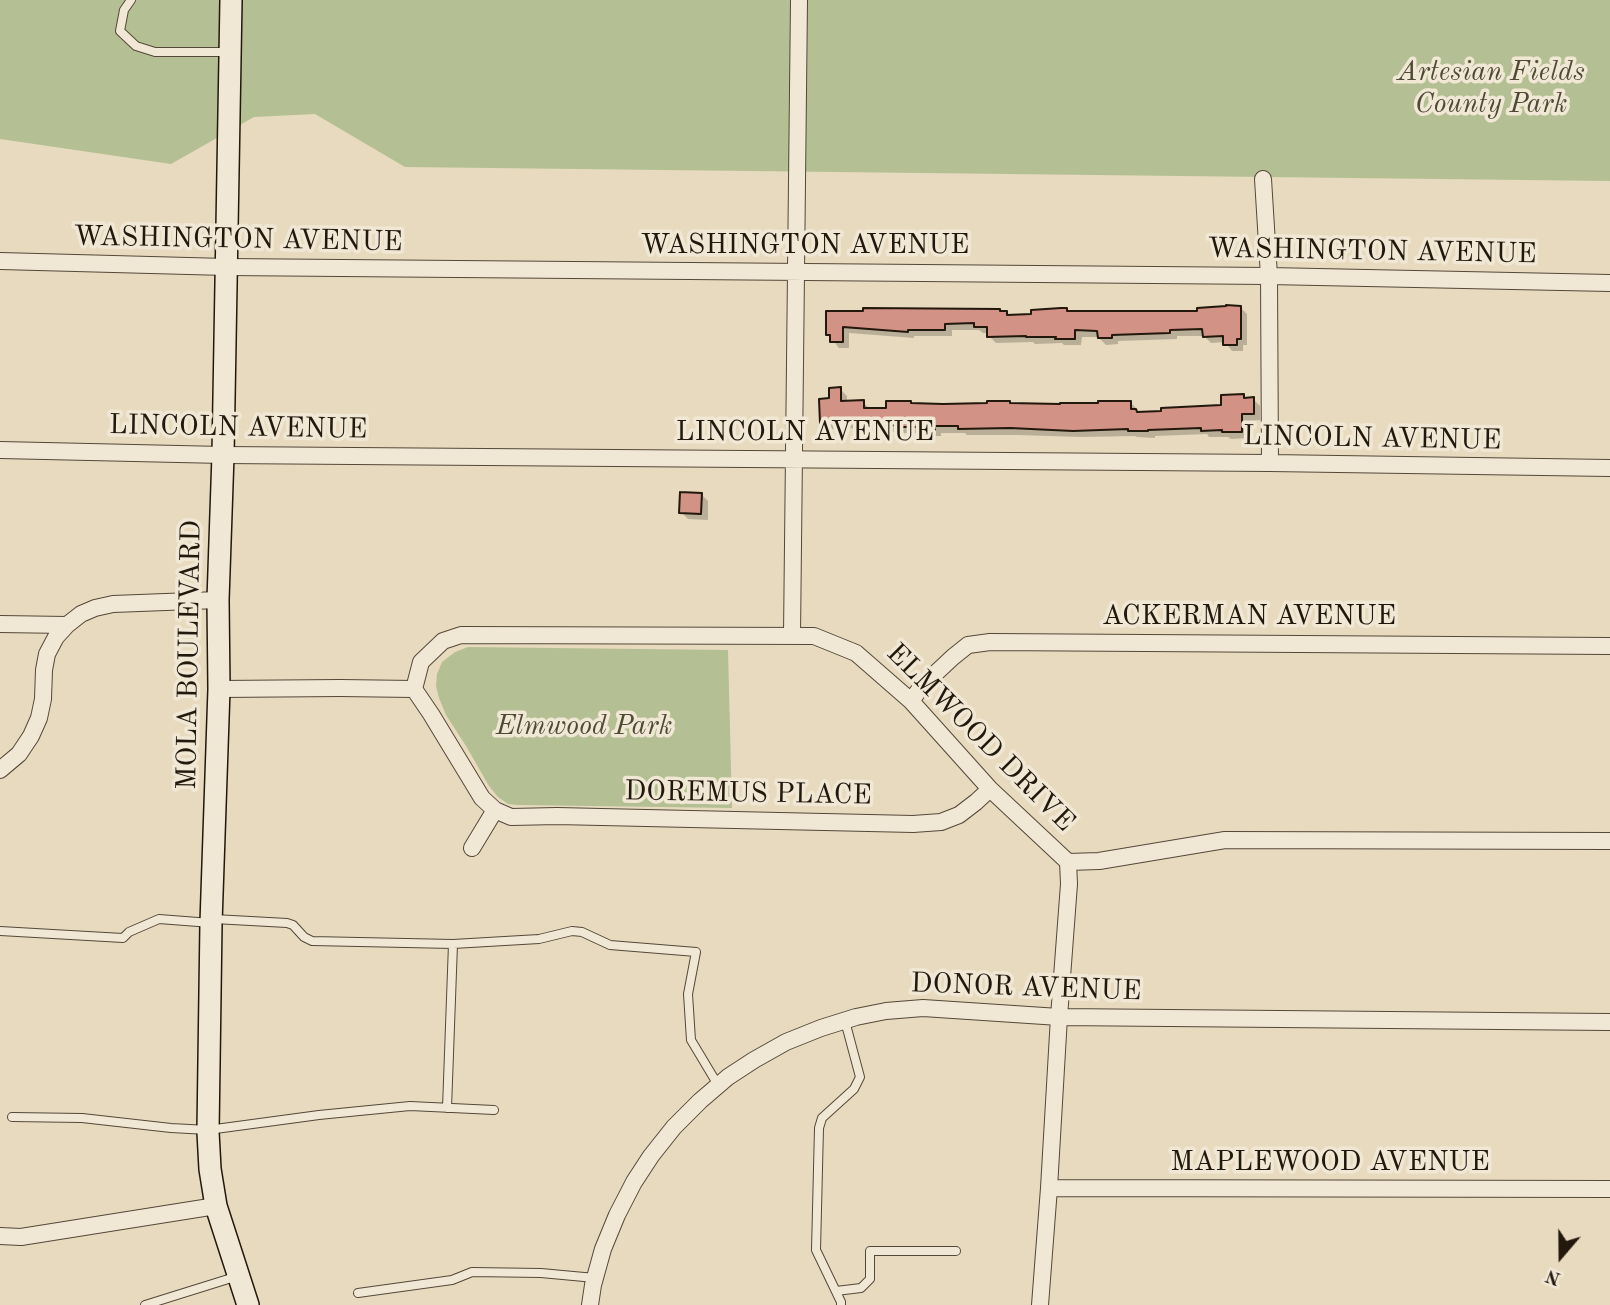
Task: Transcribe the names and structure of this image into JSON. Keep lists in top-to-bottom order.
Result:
{
  "streets": {
    "street": [
      "WASHINGTON AVENUE",
      "LINCOLN AVENUE",
      "ACKERMAN AVENUE",
      "MOLA BOULEVARD",
      "ELMWOOD DRIVE",
      "DOREMUS PLACE",
      "DONOR AVENUE",
      "MAPLEWOOD AVENUE"
    ]
  },
  "crossings": [
    ["WASHINGTON AVENUE", "MOLA BOULEVARD"],
    ["LINCOLN AVENUE", "MOLA BOULEVARD"],
    ["ACKERMAN AVENUE", "ELMWOOD DRIVE"],
    ["ELMWOOD DRIVE", "DOREMUS PLACE"]
  ],
  "parks": ["Artesian Fields County Park", "Elmwood Park"],
  "north": "bottom"
}
